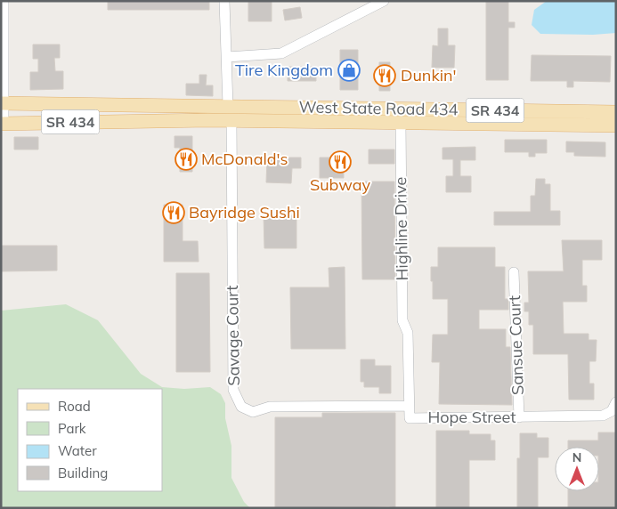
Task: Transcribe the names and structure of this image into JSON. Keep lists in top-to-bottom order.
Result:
{
  "streets": {
    "main road": ["West State Road 434", "SR 434"],
    "street": [
      "Highline Drive",
      "Savage Court",
      "Sansue Court",
      "Hope Street"
    ]
  },
  "crossings": [
    ["West State Road 434", "SR 434"],
    ["West State Road 434", "Highline Drive"],
    ["West State Road 434", "Savage Court"],
    ["Highline Drive", "Hope Street"],
    ["Savage Court", "Hope Street"],
    ["Sansue Court", "Hope Street"]
  ],
  "places": {
    "shop": ["Tire Kingdom"],
    "restaurant": [
      "Dunkin'",
      "McDonald's",
      "Subway",
      "Bayridge Sushi"
    ]
  },
  "legend": [
    "Road",
    "Park",
    "Water",
    "Building"
  ],
  "north": "top"
}
